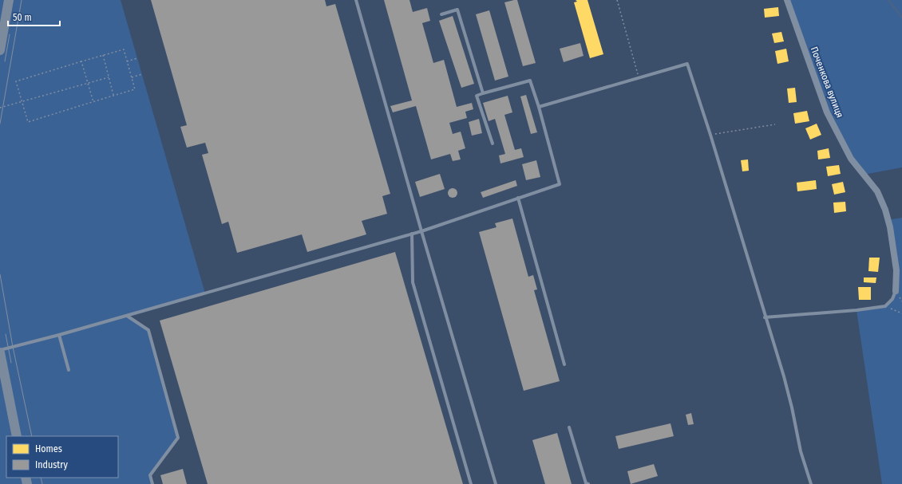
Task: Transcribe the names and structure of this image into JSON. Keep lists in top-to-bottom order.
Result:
{
  "streets": {
    "street": ["Поченкова вулиця"]
  },
  "legend": ["Homes", "Industry"],
  "scale_bar": "50 m"
}
